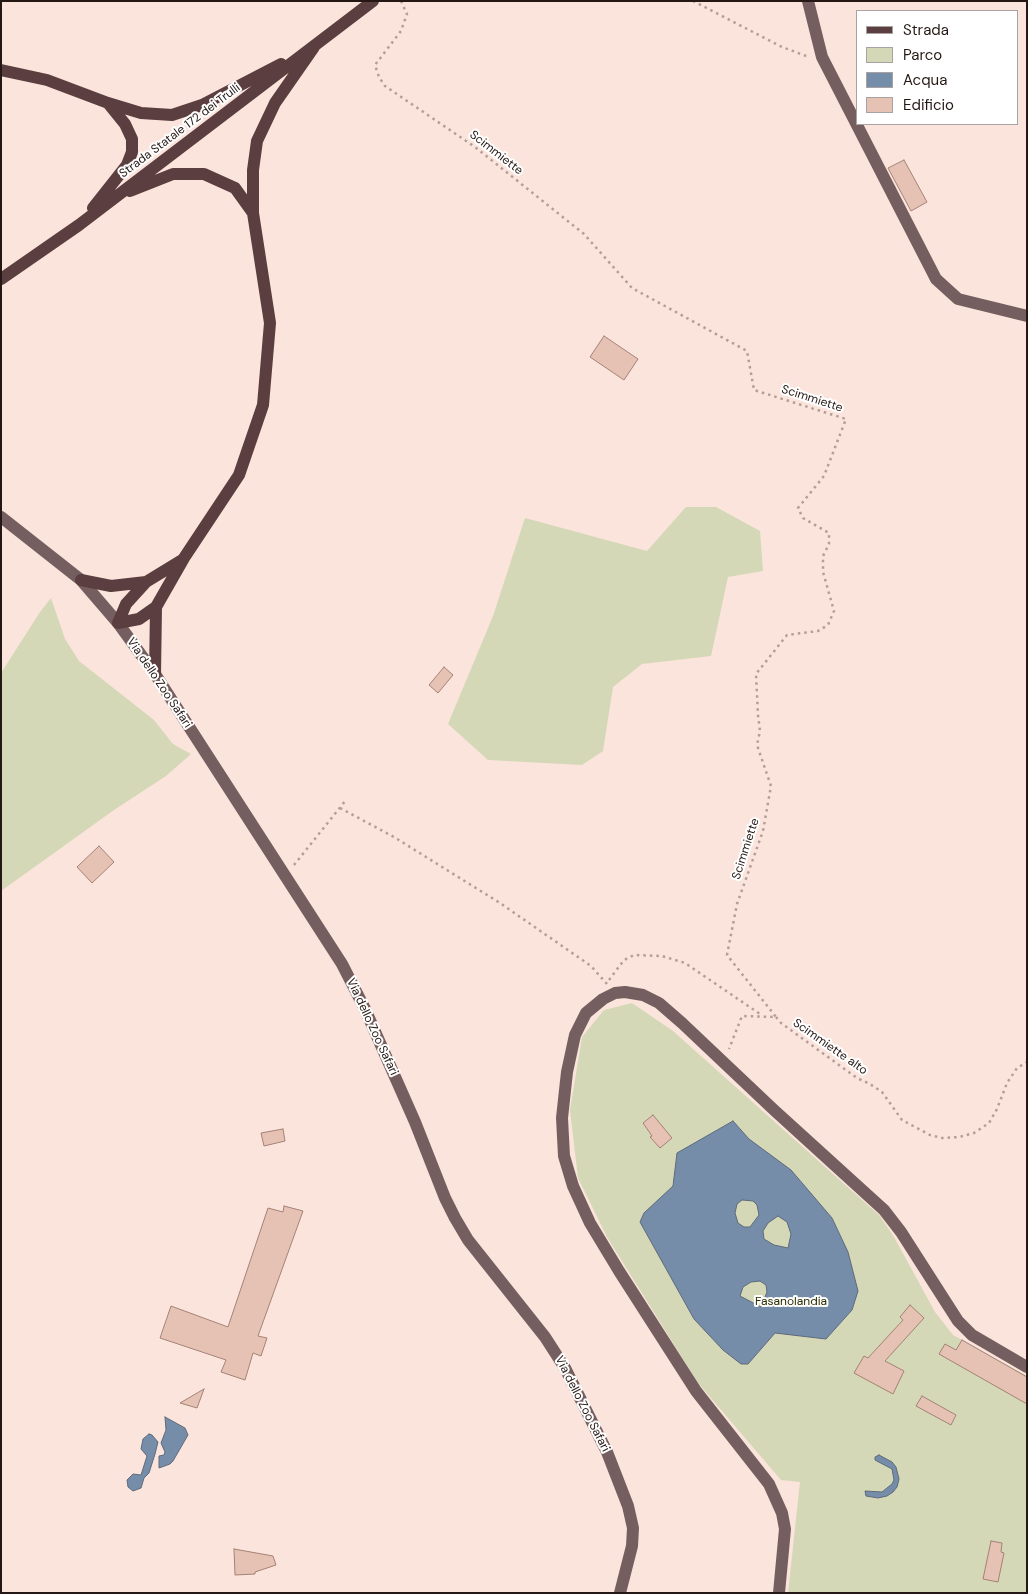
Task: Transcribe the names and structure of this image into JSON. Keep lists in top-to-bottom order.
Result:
{
  "streets": {
    "main road": ["Strada Statale 172 dei Trulli"],
    "street": ["Via dello Zoo Safari"],
    "path": ["Scimmiette", "Scimmiette alto"]
  },
  "crossings": [
    ["Scimmiette", "Scimmiette alto"]
  ],
  "parks": ["Fasanolandia"],
  "legend": [
    "Strada",
    "Parco",
    "Acqua",
    "Edificio"
  ]
}
